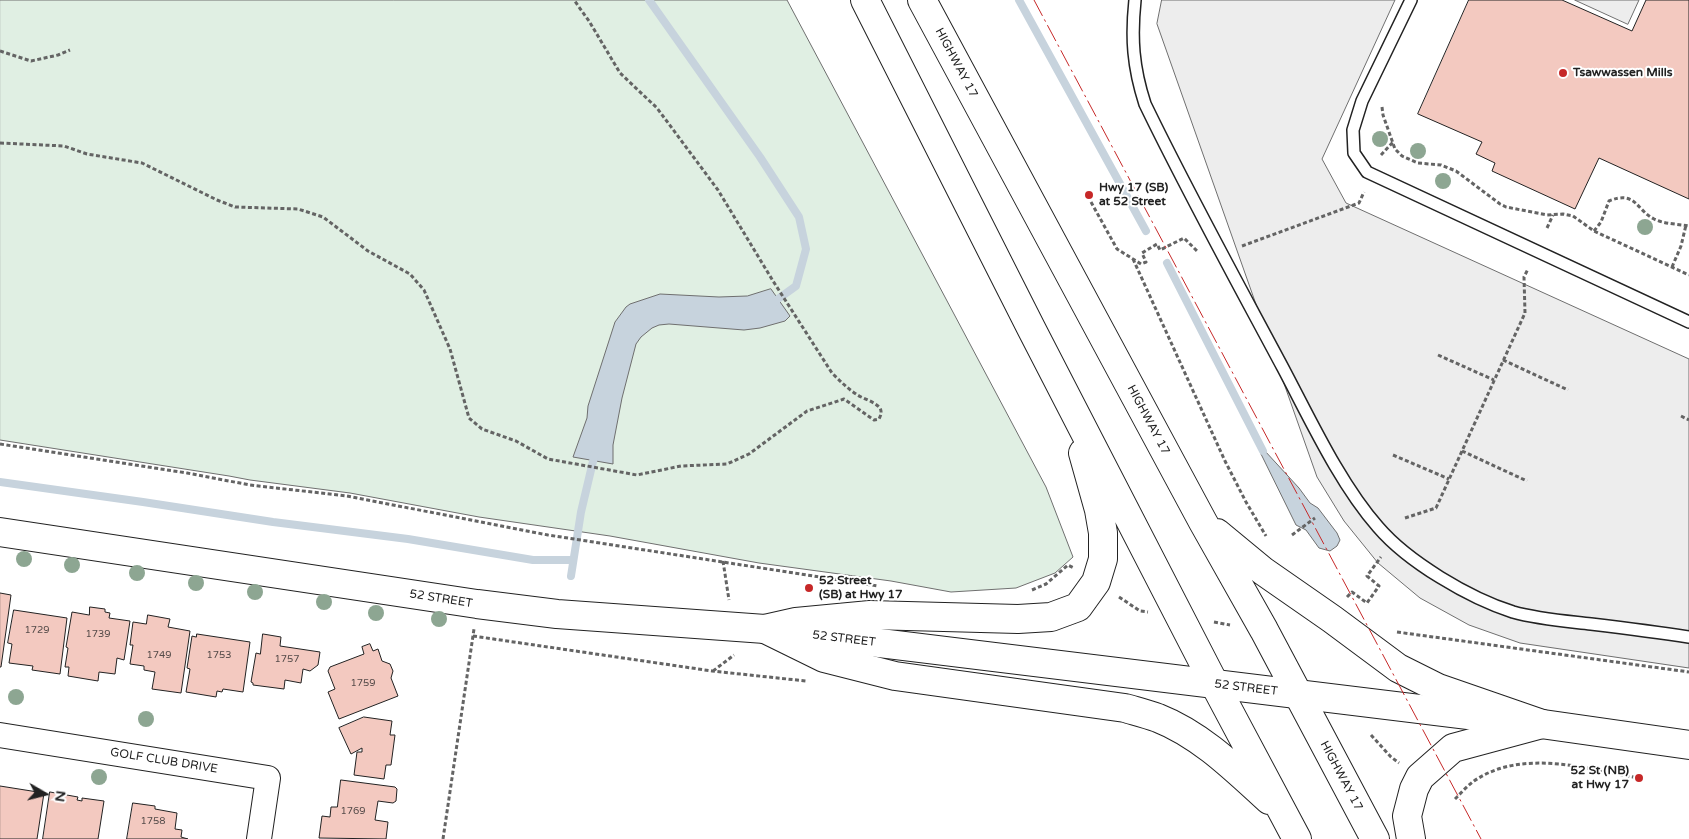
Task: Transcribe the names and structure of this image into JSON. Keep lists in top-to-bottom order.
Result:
{
  "streets": {
    "main road": ["HIGHWAY 17", "52 STREET"],
    "street": ["GOLF CLUB DRIVE"]
  },
  "crossings": [
    ["HIGHWAY 17", "52 STREET"]
  ],
  "places": [
    "Tsawwassen Mills",
    "Hwy 17 (SB) at 52 Street",
    "52 Street (SB) at Hwy 17",
    "52 St (NB) at Hwy 17"
  ],
  "house_numbers": [
    "1729",
    "1739",
    "1749",
    "1753",
    "1757",
    "1759",
    "1769",
    "1758"
  ],
  "north": "right"
}
